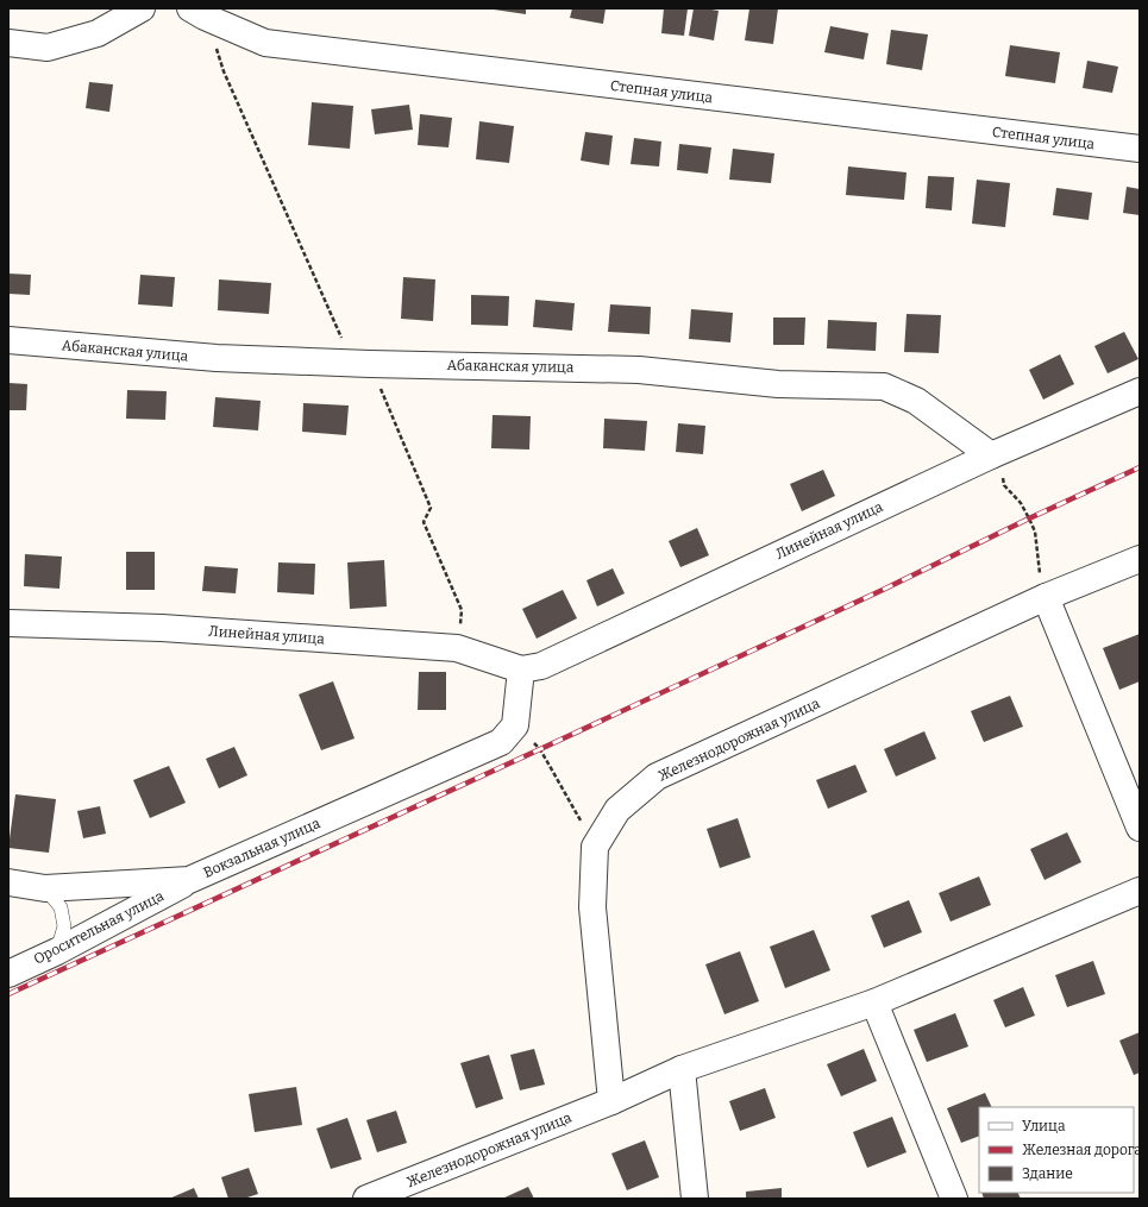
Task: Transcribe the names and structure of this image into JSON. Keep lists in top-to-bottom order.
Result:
{
  "streets": {
    "street": [
      "Степная улица",
      "Абаканская улица",
      "Линейная улица",
      "Железнодорожная улица",
      "Вокзальная улица",
      "Оросительная улица"
    ]
  },
  "crossings": [
    ["Абаканская улица", "Линейная улица"],
    ["Вокзальная улица", "Оросительная улица"]
  ],
  "legend": ["Улица", "Железная дорога", "Здание"]
}
